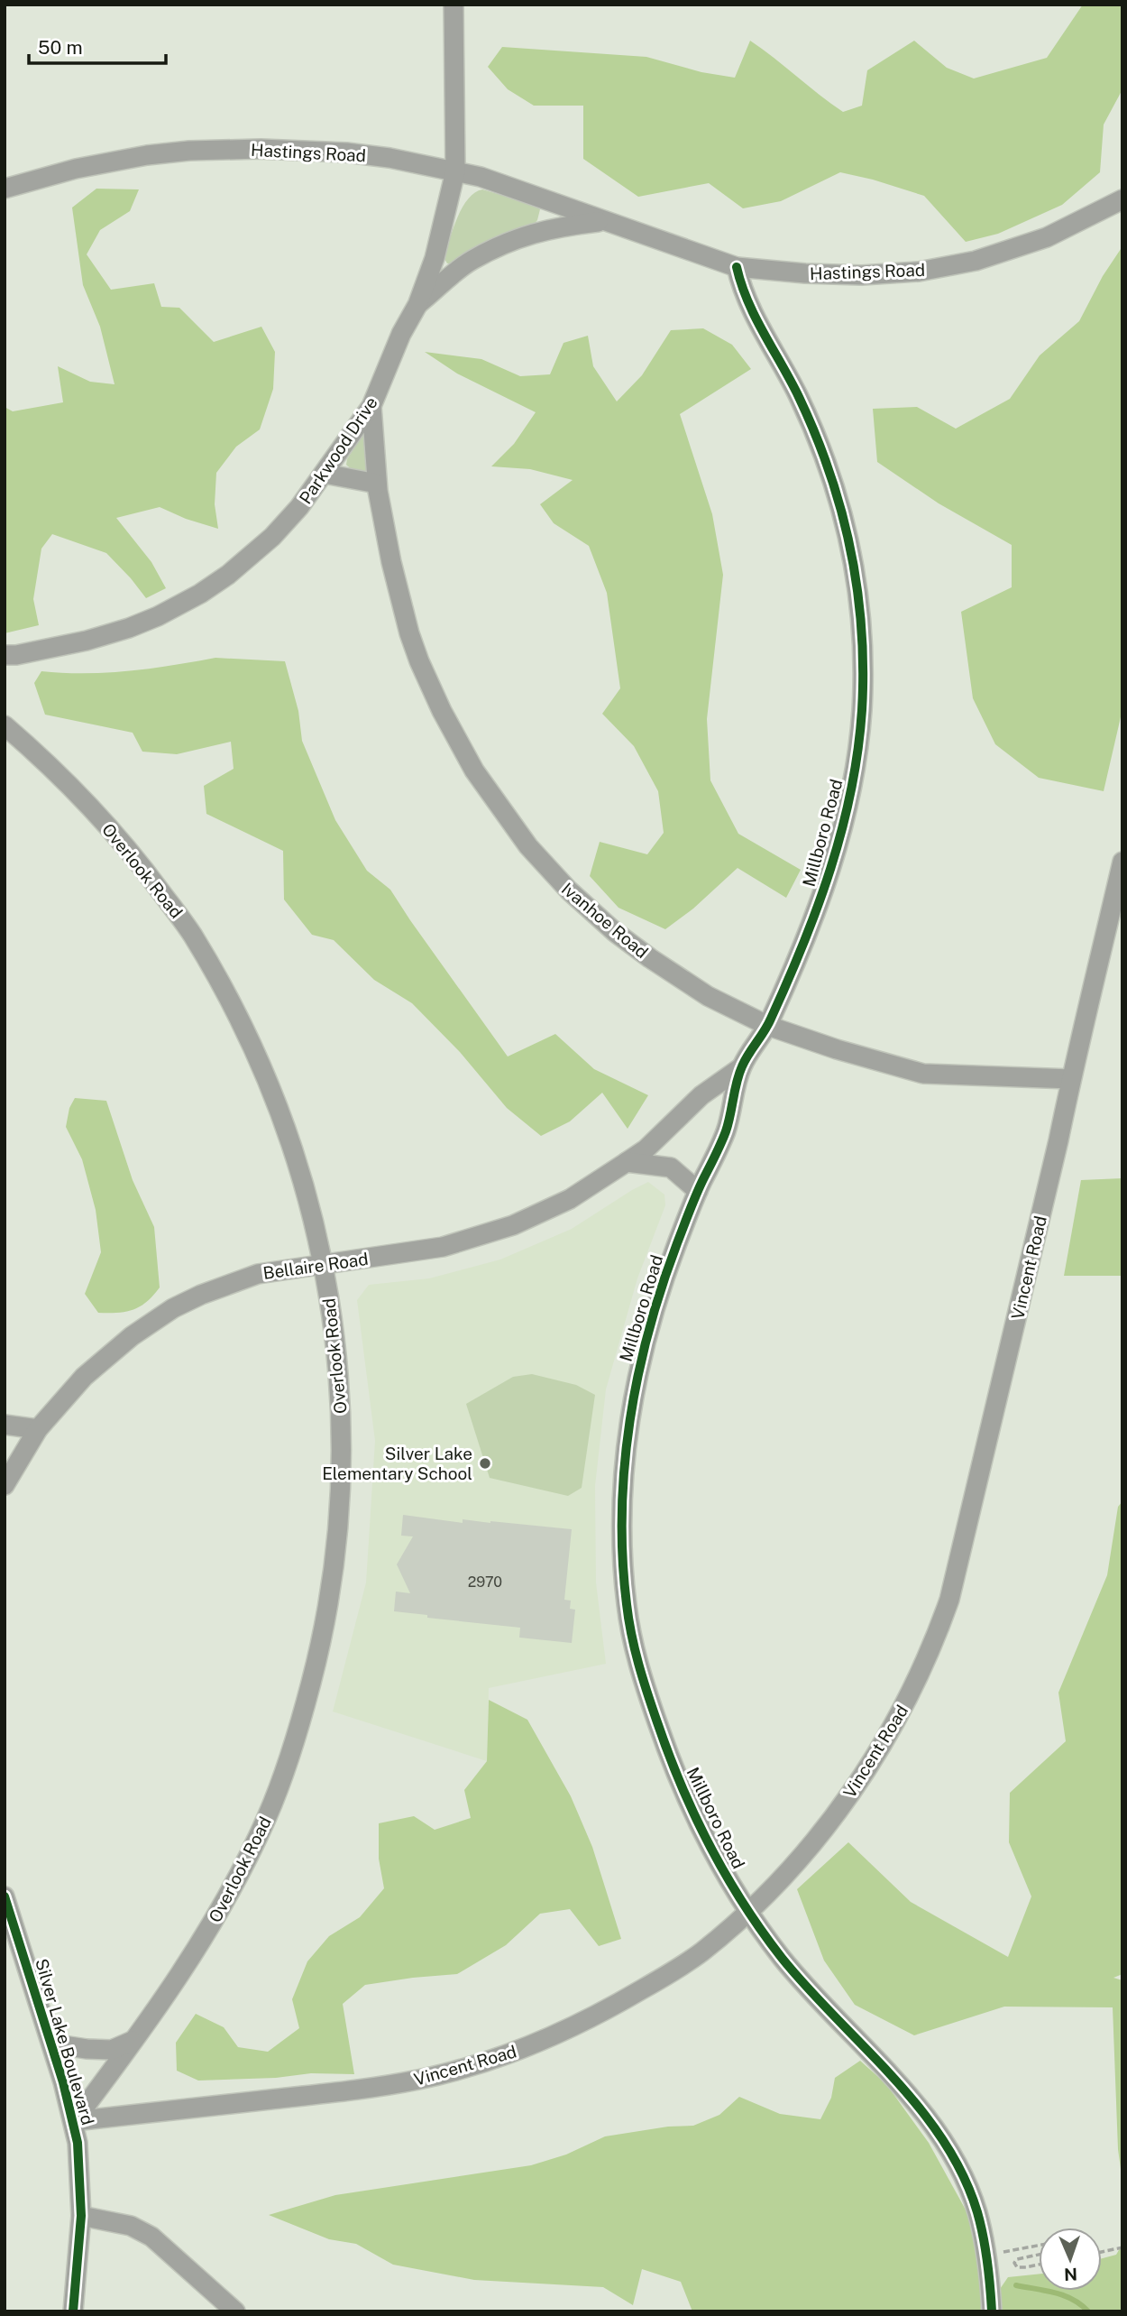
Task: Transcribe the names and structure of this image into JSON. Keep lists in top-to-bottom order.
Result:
{
  "streets": {
    "street": [
      "Hastings Road",
      "Parkwood Drive",
      "Millboro Road",
      "Overlook Road",
      "Ivanhoe Road",
      "Bellaire Road",
      "Vincent Road",
      "Silver Lake Boulevard"
    ]
  },
  "crossings": [
    ["Hastings Road", "Parkwood Drive"],
    ["Hastings Road", "Millboro Road"],
    ["Parkwood Drive", "Ivanhoe Road"],
    ["Millboro Road", "Ivanhoe Road"],
    ["Millboro Road", "Bellaire Road"],
    ["Millboro Road", "Vincent Road"],
    ["Overlook Road", "Bellaire Road"],
    ["Overlook Road", "Vincent Road"],
    ["Overlook Road", "Silver Lake Boulevard"],
    ["Ivanhoe Road", "Vincent Road"],
    ["Vincent Road", "Silver Lake Boulevard"]
  ],
  "places": ["Silver Lake Elementary School"],
  "house_numbers": ["2970"],
  "scale_bar": "50 m",
  "north": "bottom"
}
